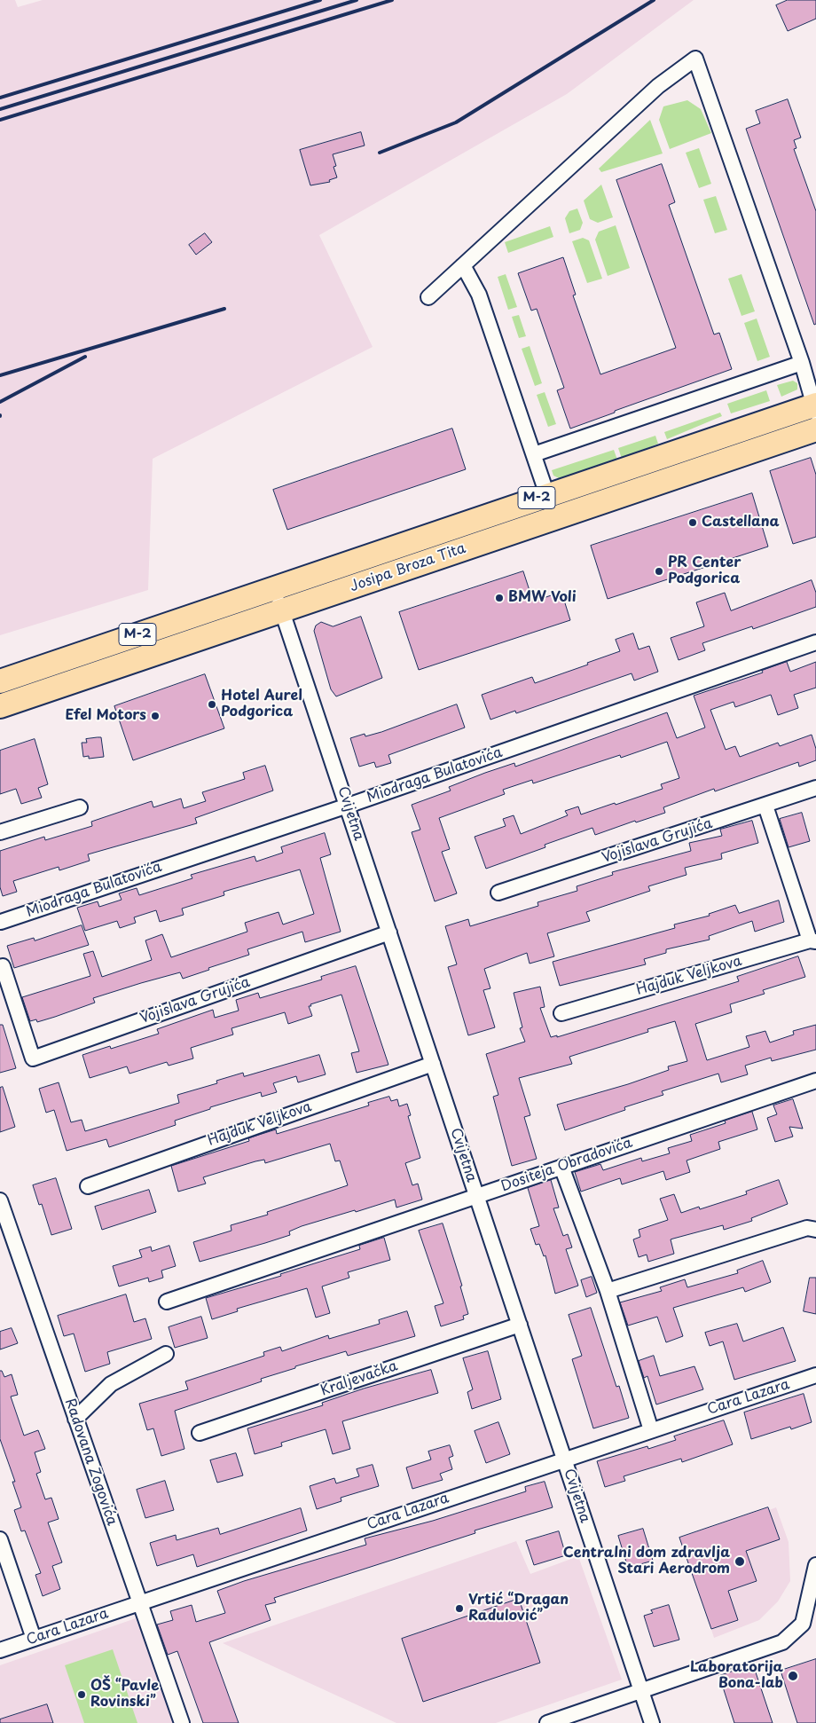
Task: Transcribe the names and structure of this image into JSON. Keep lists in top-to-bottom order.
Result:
{
  "streets": {
    "main road": ["M-2", "Josipa Broza Tita"],
    "street": [
      "Miodraga Bulatovića",
      "Cvijetna",
      "Vojislava Grujića",
      "Hajduk Veljkova",
      "Dositeja Obradovića",
      "Kraljevačka",
      "Cara Lazara",
      "Radovana Zogovića"
    ]
  },
  "crossings": [
    ["Josipa Broza Tita", "Cvijetna"],
    ["Miodraga Bulatovića", "Cvijetna"],
    ["Cvijetna", "Vojislava Grujića"],
    ["Cvijetna", "Hajduk Veljkova"],
    ["Cvijetna", "Dositeja Obradovića"],
    ["Cvijetna", "Kraljevačka"],
    ["Cvijetna", "Cara Lazara"],
    ["Cara Lazara", "Radovana Zogovića"]
  ],
  "places": [
    "Castellana",
    "PR Center Podgorica",
    "BMW Voli",
    "Hotel Aurel Podgorica",
    "Efel Motors",
    "Centralni dom zdravlja Stari Aerodrom",
    "Vrtić “Dragan Radulović”",
    "Laboratorija Bona-lab",
    "OŠ “Pavle Rovinski”"
  ]
}
